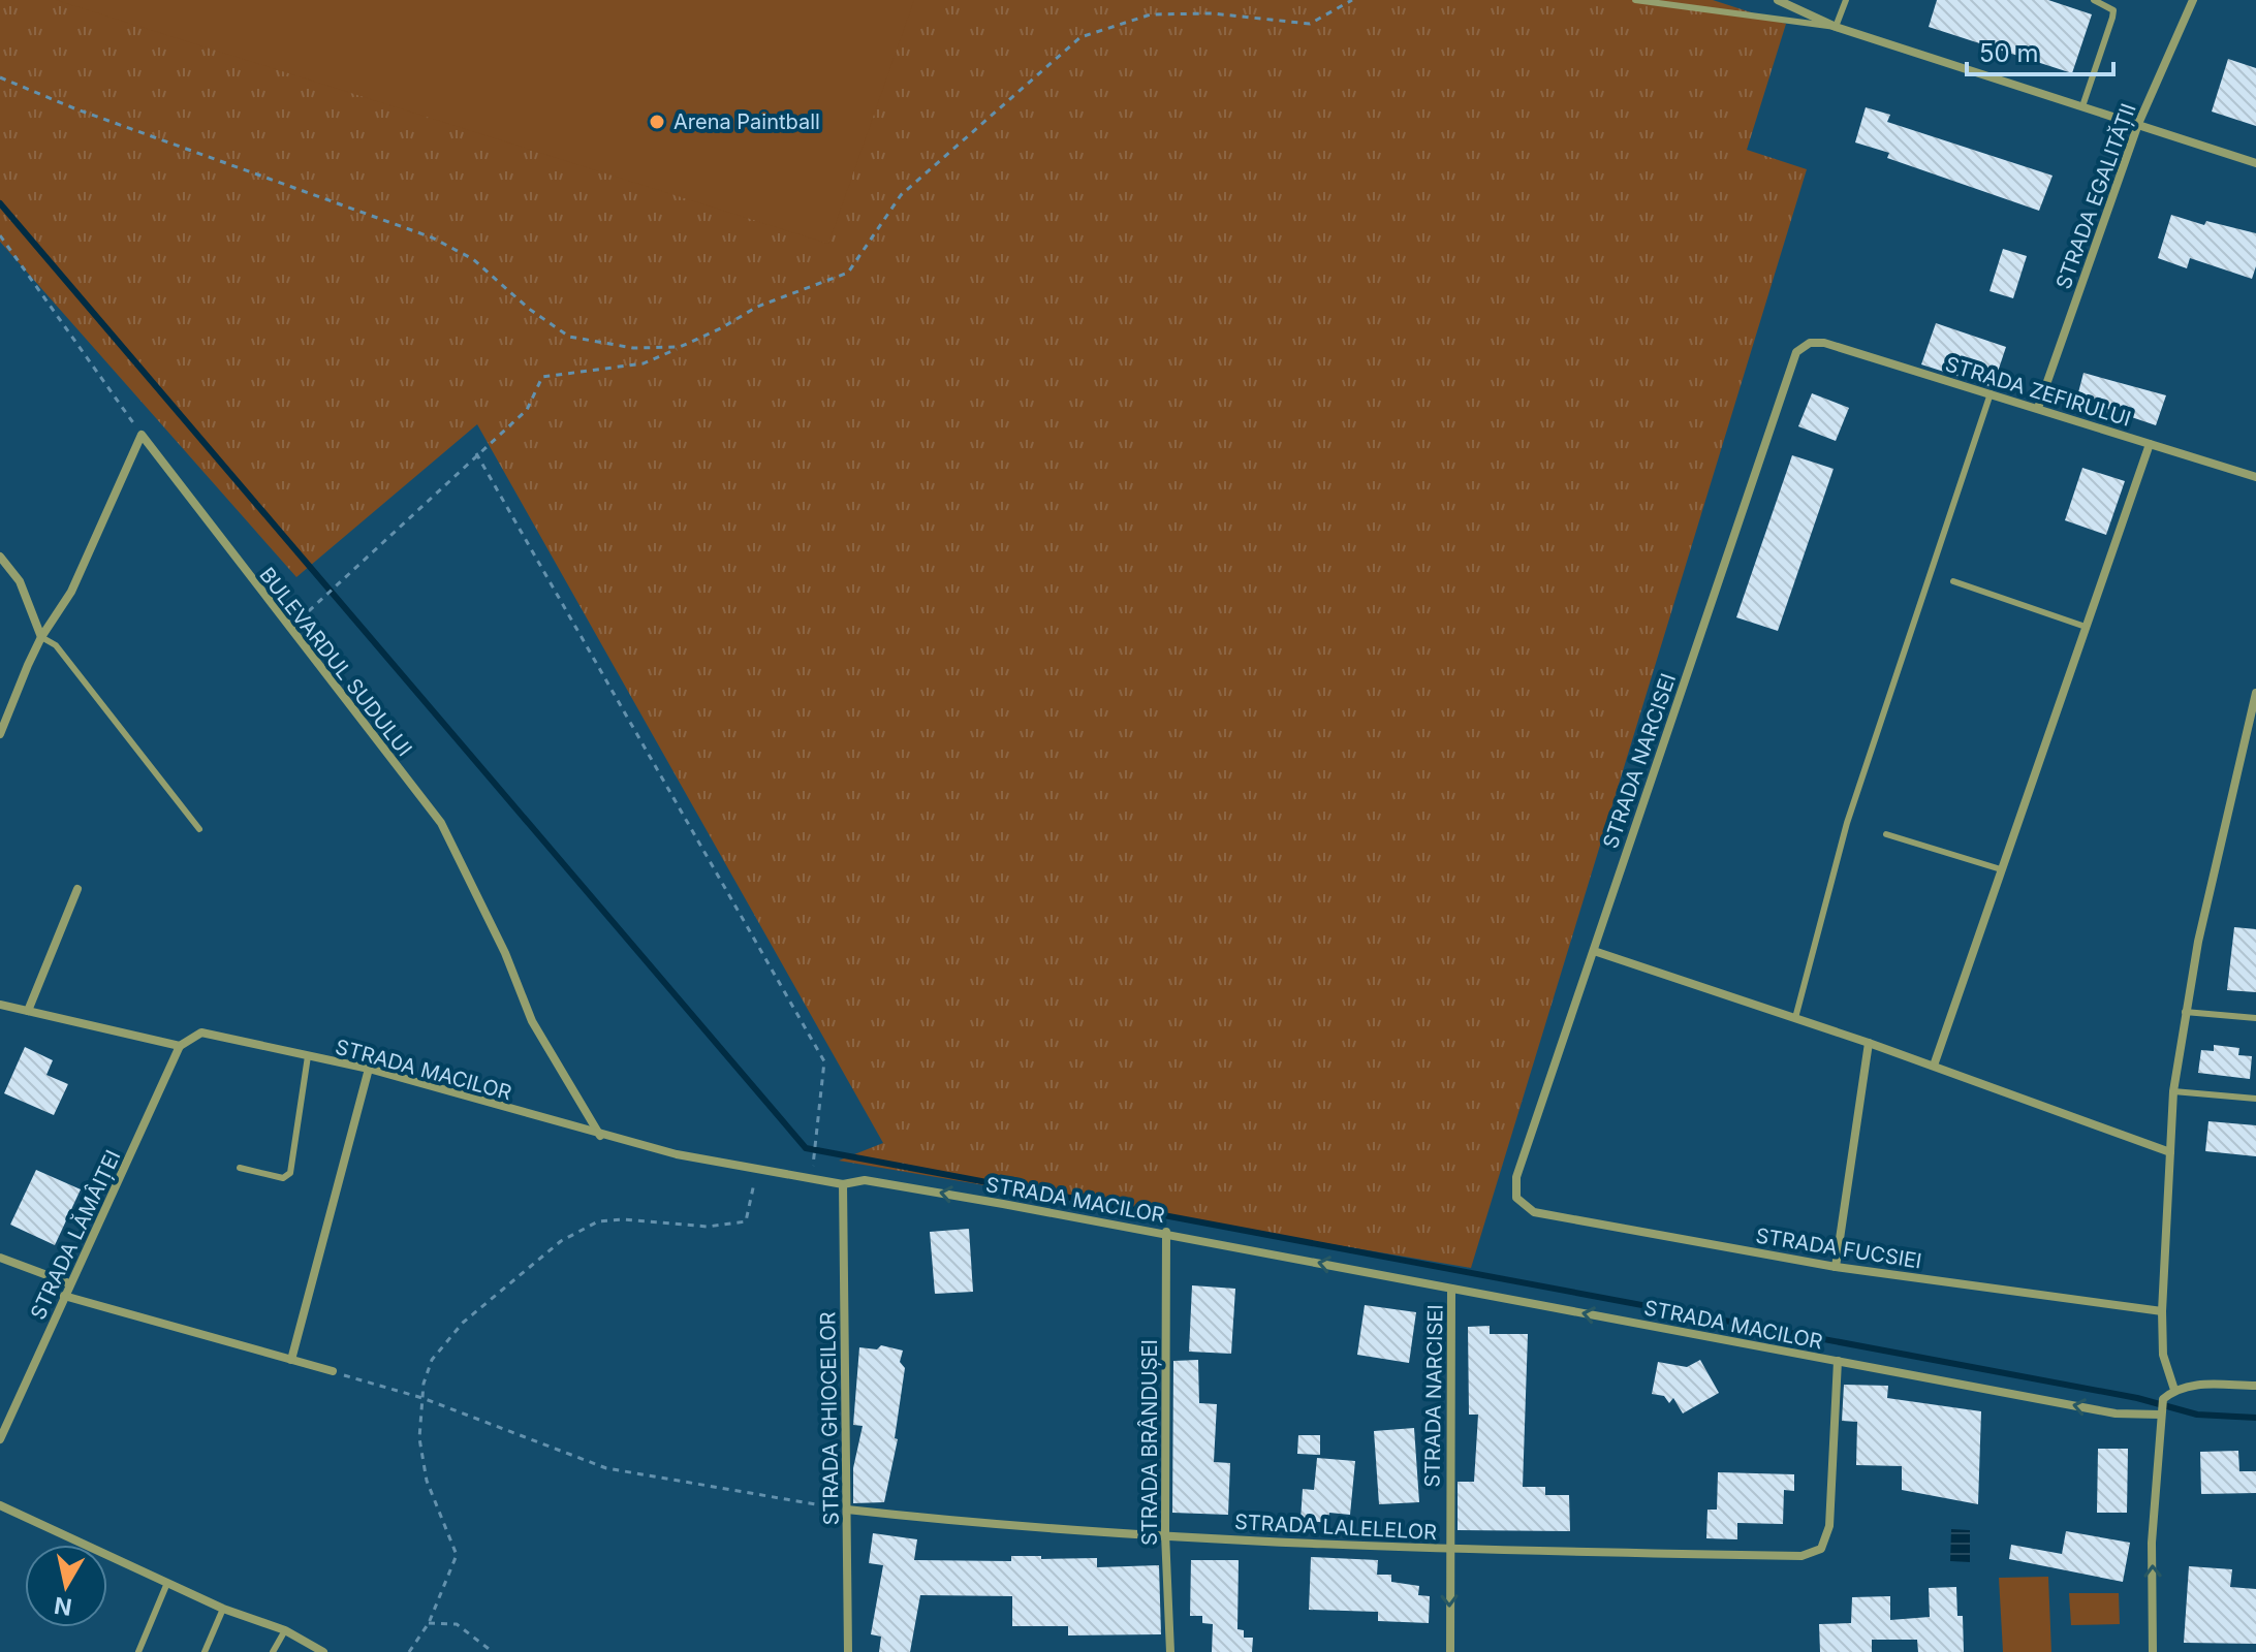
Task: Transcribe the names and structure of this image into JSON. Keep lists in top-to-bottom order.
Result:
{
  "streets": {
    "street": [
      "STRADA EGALITĂȚII",
      "STRADA ZEFIRULUI",
      "BULEVARDUL SUDULUI",
      "STRADA NARCISEI",
      "STRADA MACILOR",
      "STRADA LĂMÂIȚEI",
      "STRADA FUCSIEI",
      "STRADA GHIOCEILOR",
      "STRADA BRÂNDUȘEI",
      "STRADA LALELELOR"
    ]
  },
  "crossings": [
    ["STRADA EGALITĂȚII", "STRADA ZEFIRULUI"],
    ["STRADA ZEFIRULUI", "STRADA NARCISEI"],
    ["BULEVARDUL SUDULUI", "STRADA MACILOR"],
    ["STRADA NARCISEI", "STRADA MACILOR"],
    ["STRADA NARCISEI", "STRADA FUCSIEI"],
    ["STRADA NARCISEI", "STRADA LALELELOR"],
    ["STRADA MACILOR", "STRADA LĂMÂIȚEI"],
    ["STRADA MACILOR", "STRADA GHIOCEILOR"],
    ["STRADA MACILOR", "STRADA BRÂNDUȘEI"],
    ["STRADA MACILOR", "STRADA LALELELOR"],
    ["STRADA GHIOCEILOR", "STRADA LALELELOR"],
    ["STRADA BRÂNDUȘEI", "STRADA LALELELOR"]
  ],
  "one_way": ["STRADA MACILOR"],
  "places": ["Arena Paintball"],
  "scale_bar": "50 m",
  "north": "bottom"
}
